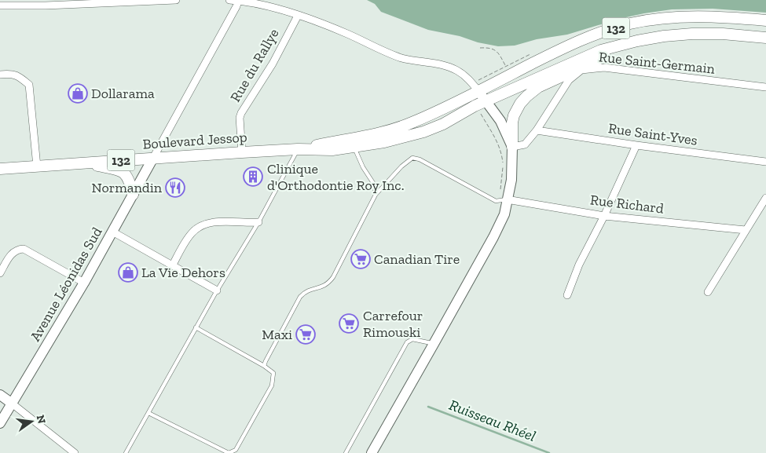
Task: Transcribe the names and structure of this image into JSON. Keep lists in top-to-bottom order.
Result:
{
  "streets": {
    "main road": ["132", "Boulevard Jessop", "Avenue Léonidas Sud"],
    "street": [
      "Rue Saint-Germain",
      "Rue du Rallye",
      "Rue Saint-Yves",
      "Rue Richard"
    ]
  },
  "crossings": [
    ["132", "Boulevard Jessop"],
    ["Rue Saint-Germain", "Rue Saint-Yves"],
    ["Rue du Rallye", "Boulevard Jessop"],
    ["Boulevard Jessop", "Avenue Léonidas Sud"]
  ],
  "water": ["Ruisseau Rhéel"],
  "places": {
    "shop": ["Dollarama", "La Vie Dehors"],
    "building": ["Clinique d'Orthodontie Roy Inc."],
    "restaurant": ["Normandin"],
    "supermarket": ["Canadian Tire", "Carrefour Rimouski", "Maxi"]
  },
  "north": "right"
}
